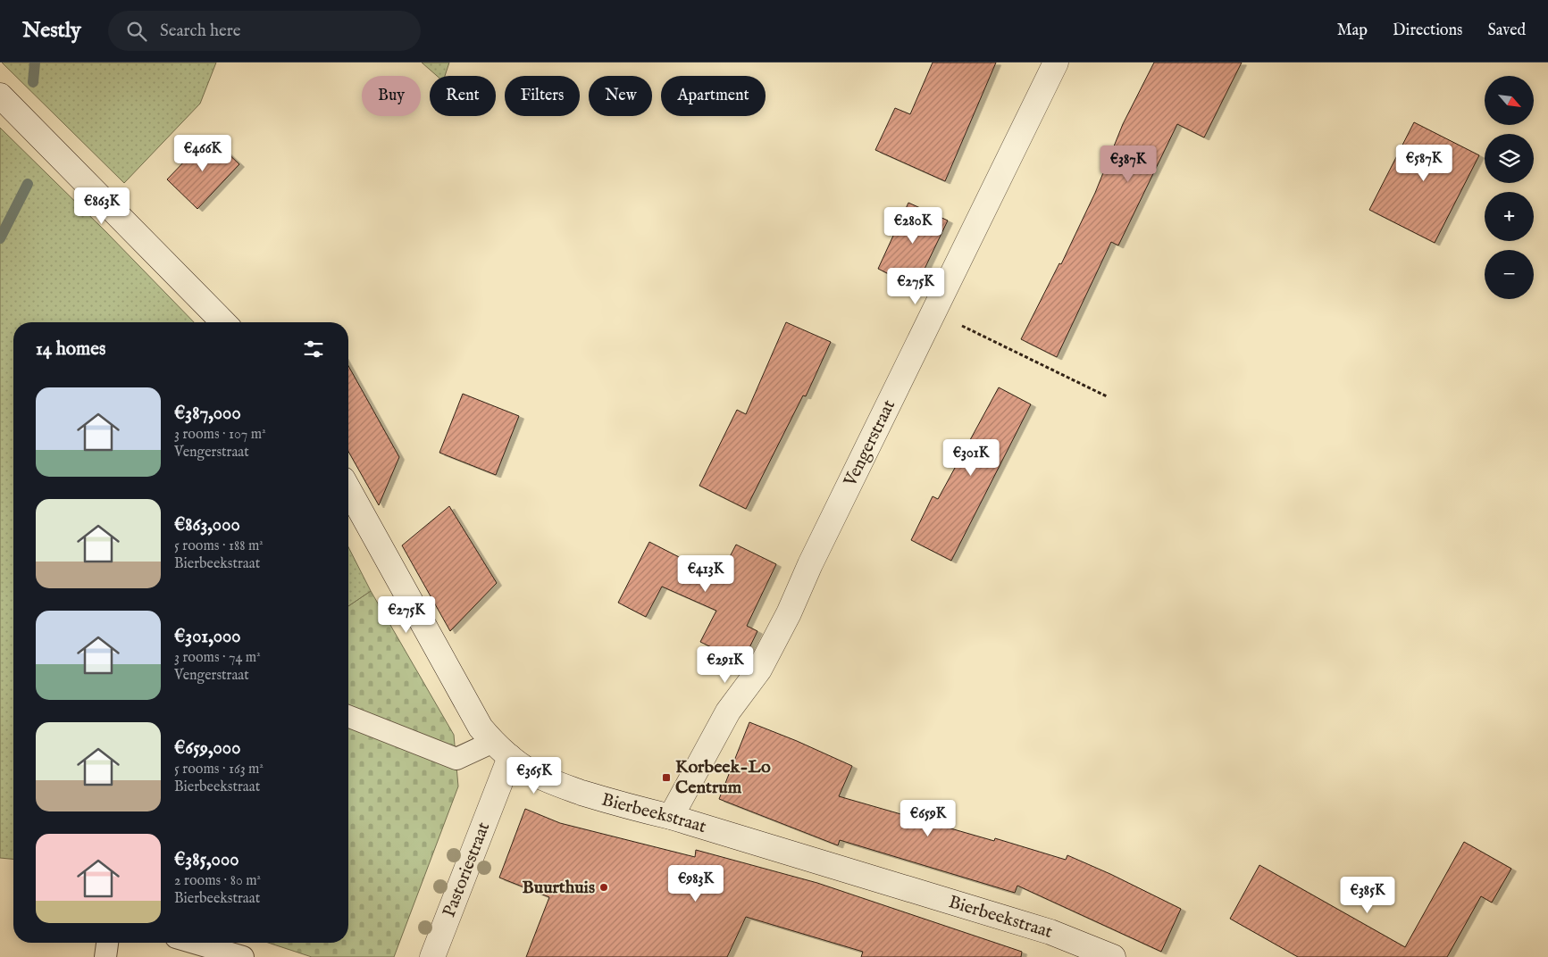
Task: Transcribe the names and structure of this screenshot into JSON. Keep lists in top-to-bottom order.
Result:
{
  "streets": {
    "street": ["Vengerstraat", "Bierbeekstraat", "Pastoriestraat"]
  },
  "crossings": [
    ["Vengerstraat", "Bierbeekstraat"],
    ["Bierbeekstraat", "Pastoriestraat"]
  ],
  "places": {
    "transit": ["Korbeek-Lo Centrum"],
    "other": ["Buurthuis"]
  },
  "north": "bottom right",
  "page": {
    "header": "Nestly",
    "search": "Search here",
    "nav": ["Map", "Directions", "Saved"],
    "map_buttons": ["+", "−"],
    "chip": [
      "Buy",
      "Rent",
      "Filters",
      "New",
      "Apartment"
    ],
    "price": [
      "€466K",
      "€587K",
      "€387K",
      "€863K",
      "€280K",
      "€275K",
      "€301K",
      "€413K",
      "€275K",
      "€291K",
      "€365K",
      "€659K",
      "€983K",
      "€385K"
    ],
    "heading": "14 homes",
    "list": [
      {
        "name": "€387,000",
        "note": "3 rooms · 107 m² · Vengerstraat"
      },
      {
        "name": "€863,000",
        "note": "5 rooms · 188 m² · Bierbeekstraat"
      },
      {
        "name": "€301,000",
        "note": "3 rooms · 74 m² · Vengerstraat"
      },
      {
        "name": "€659,000",
        "note": "5 rooms · 163 m² · Bierbeekstraat"
      },
      {
        "name": "€385,000",
        "note": "2 rooms · 80 m² · Bierbeekstraat"
      }
    ]
  }
}
